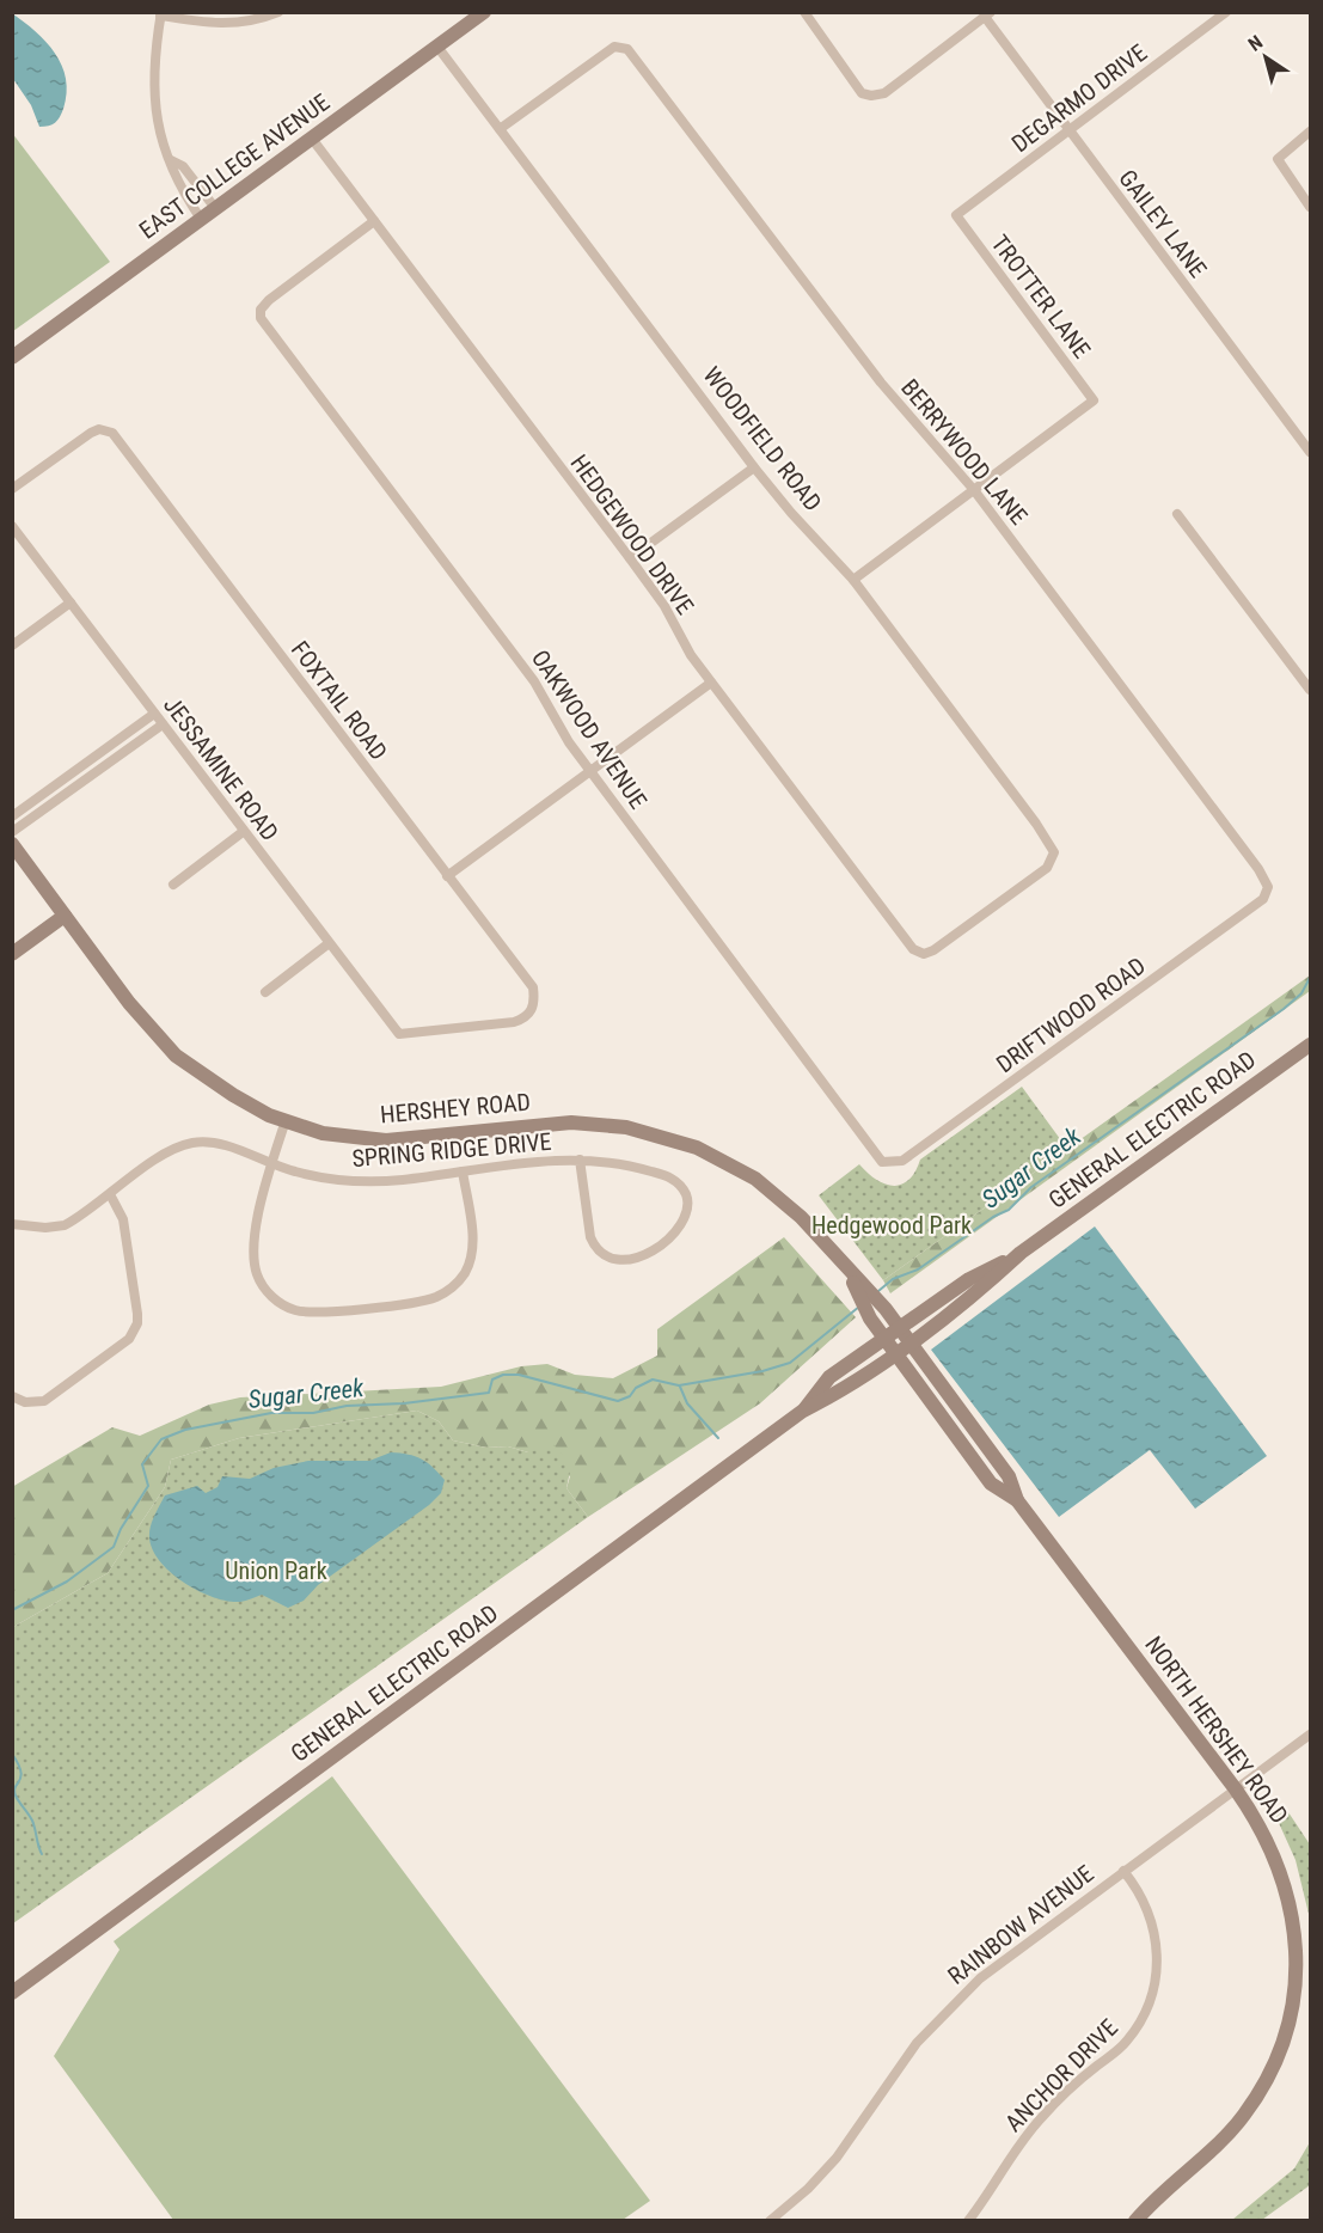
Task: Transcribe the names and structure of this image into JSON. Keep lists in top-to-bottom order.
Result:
{
  "streets": {
    "main road": [
      "EAST COLLEGE AVENUE",
      "HERSHEY ROAD",
      "GENERAL ELECTRIC ROAD",
      "NORTH HERSHEY ROAD"
    ],
    "street": [
      "DEGARMO DRIVE",
      "GAILEY LANE",
      "TROTTER LANE",
      "WOODFIELD ROAD",
      "BERRYWOOD LANE",
      "HEDGEWOOD DRIVE",
      "FOXTAIL ROAD",
      "OAKWOOD AVENUE",
      "JESSAMINE ROAD",
      "DRIFTWOOD ROAD",
      "SPRING RIDGE DRIVE",
      "RAINBOW AVENUE",
      "ANCHOR DRIVE"
    ]
  },
  "crossings": [
    ["DEGARMO DRIVE", "GAILEY LANE"],
    ["DEGARMO DRIVE", "TROTTER LANE"],
    ["EAST COLLEGE AVENUE", "WOODFIELD ROAD"],
    ["EAST COLLEGE AVENUE", "HEDGEWOOD DRIVE"],
    ["TROTTER LANE", "BERRYWOOD LANE"],
    ["WOODFIELD ROAD", "BERRYWOOD LANE"],
    ["WOODFIELD ROAD", "HEDGEWOOD DRIVE"],
    ["BERRYWOOD LANE", "DRIFTWOOD ROAD"],
    ["HEDGEWOOD DRIVE", "OAKWOOD AVENUE"],
    ["FOXTAIL ROAD", "JESSAMINE ROAD"],
    ["OAKWOOD AVENUE", "DRIFTWOOD ROAD"],
    ["HERSHEY ROAD", "GENERAL ELECTRIC ROAD"],
    ["HERSHEY ROAD", "NORTH HERSHEY ROAD"],
    ["GENERAL ELECTRIC ROAD", "NORTH HERSHEY ROAD"],
    ["NORTH HERSHEY ROAD", "RAINBOW AVENUE"],
    ["RAINBOW AVENUE", "ANCHOR DRIVE"]
  ],
  "water": ["Sugar Creek"],
  "parks": ["Hedgewood Park", "Union Park"],
  "north": "top left"
}
